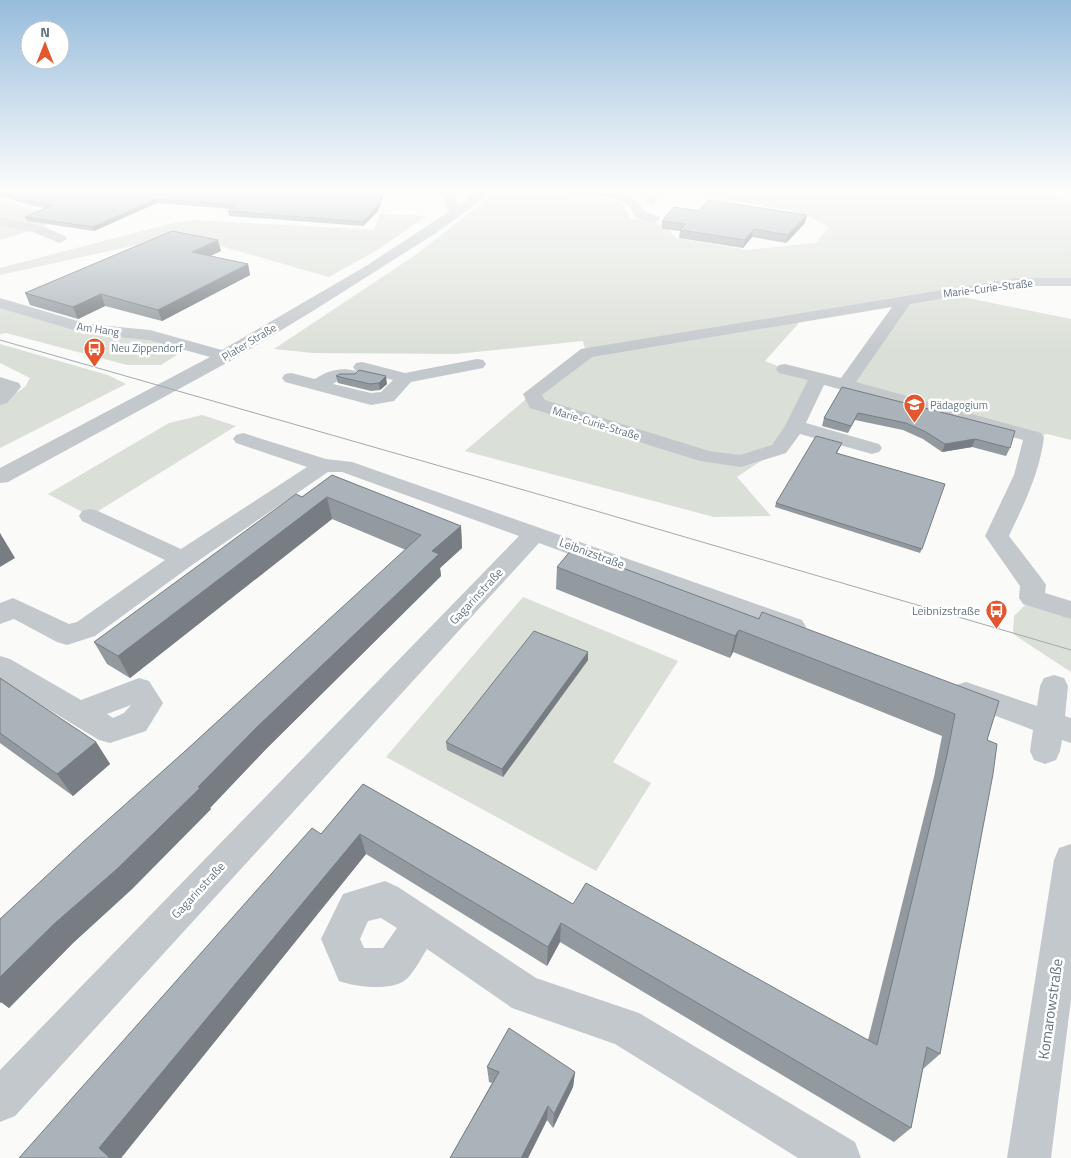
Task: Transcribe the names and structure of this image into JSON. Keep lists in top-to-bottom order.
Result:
{
  "streets": {
    "street": [
      "Marie-Curie-Straße",
      "Am Hang",
      "Plater Straße",
      "Leibnizstraße",
      "Gagarinstraße",
      "Komarowstraße"
    ]
  },
  "crossings": [
    ["Am Hang", "Plater Straße"],
    ["Leibnizstraße", "Gagarinstraße"]
  ],
  "places": {
    "bus stop": ["Neu Zippendorf", "Leibnizstraße"],
    "school or university": ["Pädagogium"]
  },
  "north": "top"
}
